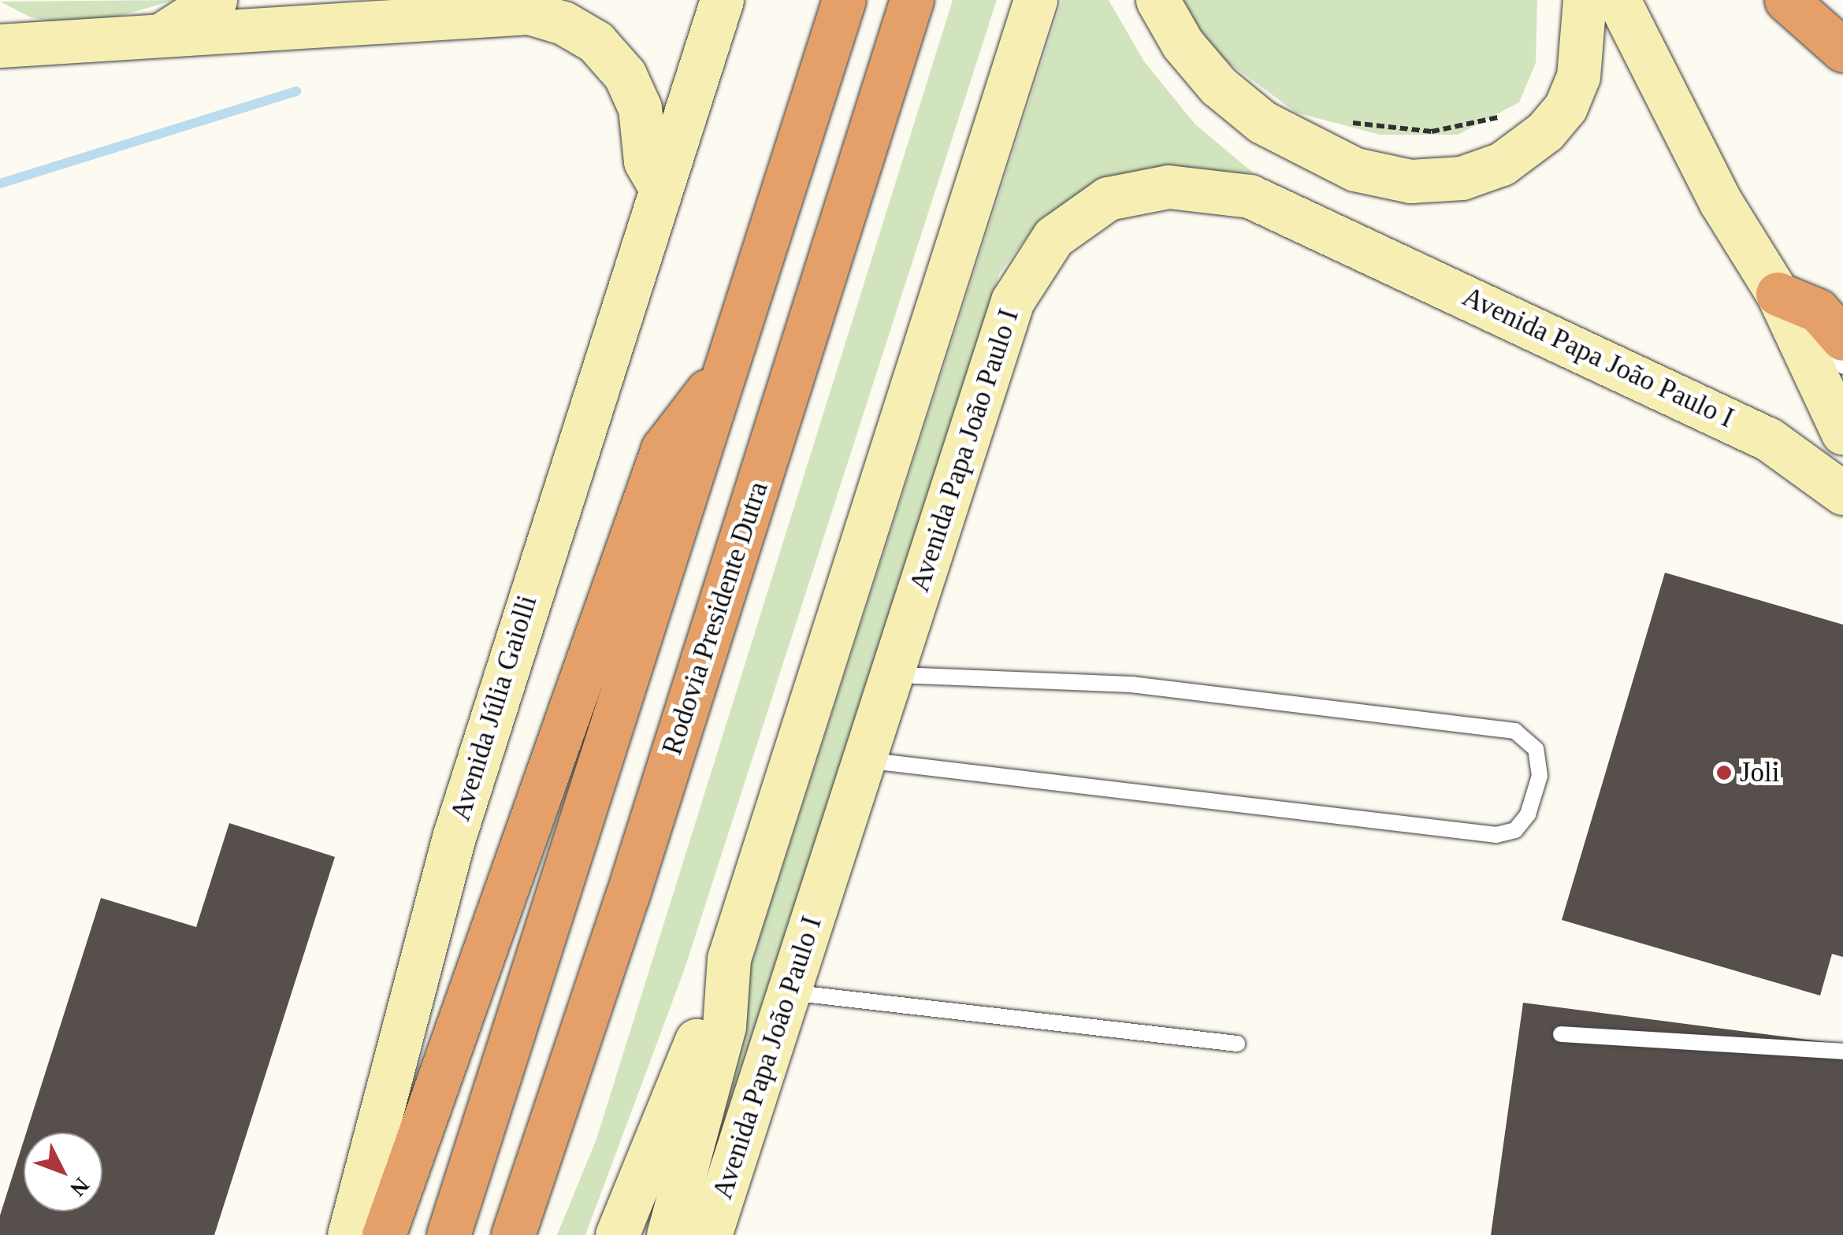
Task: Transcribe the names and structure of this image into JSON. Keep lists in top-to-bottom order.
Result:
{
  "streets": {
    "highway": ["Rodovia Presidente Dutra"],
    "main road": ["Avenida Papa João Paulo I", "Avenida Júlia Gaiolli"]
  },
  "places": ["Joli"],
  "north": "bottom right"
}
